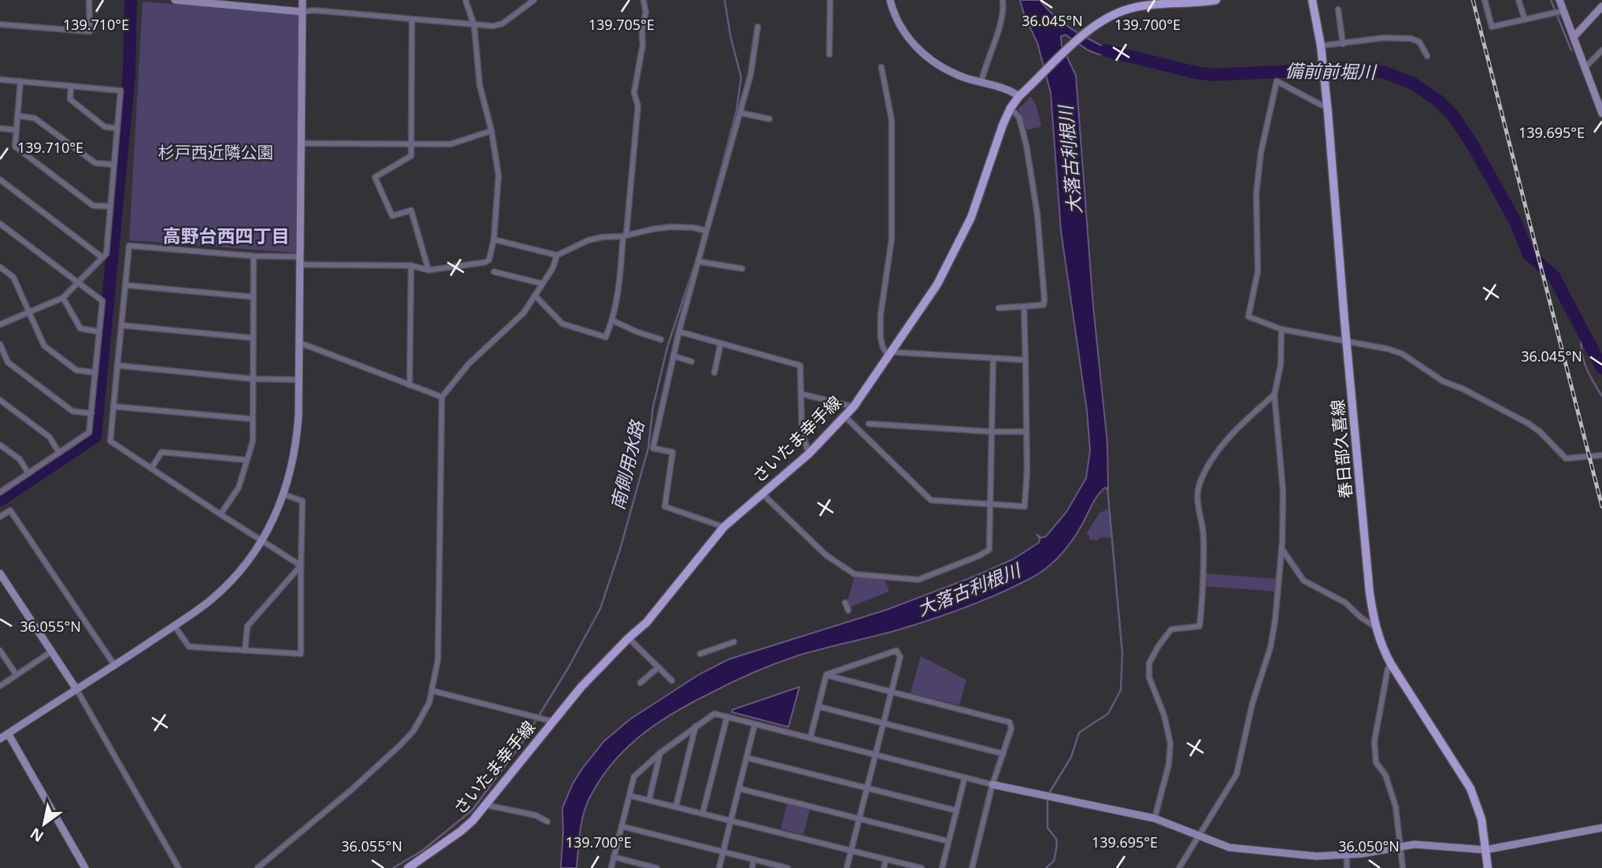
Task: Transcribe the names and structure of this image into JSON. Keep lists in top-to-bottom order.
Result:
{
  "streets": {
    "main road": ["さいたま幸手線", "春日部久喜線"]
  },
  "districts": ["高野台西四丁目"],
  "water": ["備前前堀川", "大落古利根川", "南側用水路"],
  "parks": ["杉戸西近隣公園"],
  "north": "bottom left",
  "coordinates": [
    "36.045°N",
    "139.710°E",
    "139.705°E",
    "139.700°E",
    "139.695°E",
    "36.055°N",
    "36.050°N"
  ]
}
